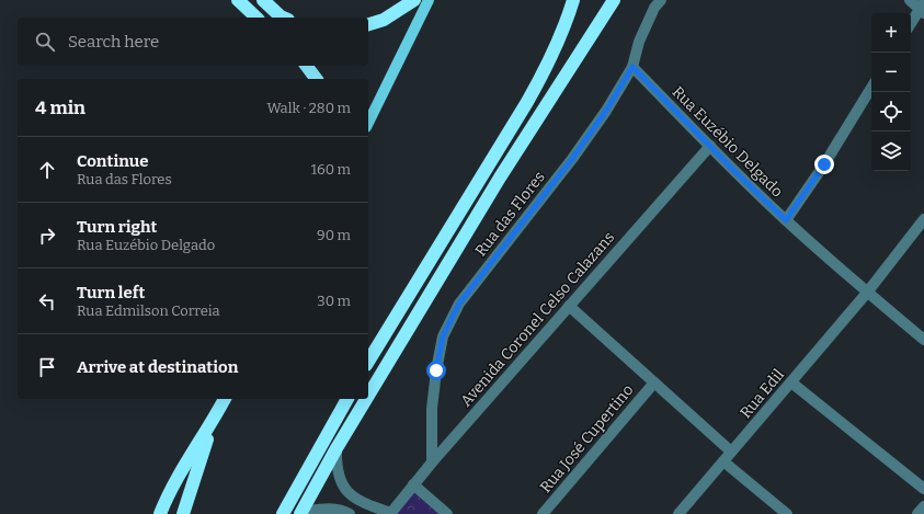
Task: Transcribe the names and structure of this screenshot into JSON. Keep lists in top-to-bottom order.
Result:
{
  "streets": {
    "street": [
      "Rua Euzébio Delgado",
      "Rua das Flores",
      "Avenida Coronel Celso Calazans",
      "Rua Edil",
      "Rua José Cupertino"
    ]
  },
  "crossings": [
    ["Rua Euzébio Delgado", "Rua das Flores"],
    ["Rua Euzébio Delgado", "Avenida Coronel Celso Calazans"],
    ["Rua Euzébio Delgado", "Rua Edil"],
    ["Rua das Flores", "Avenida Coronel Celso Calazans"]
  ],
  "page": {
    "map_buttons": ["+", "−"],
    "search": "Search here",
    "heading": ["4 min", "Walk · 280 m"],
    "list": [
      ["Continue", "Rua das Flores", "160 m"],
      ["Turn right", "Rua Euzébio Delgado", "90 m"],
      ["Turn left", "Rua Edmilson Correia", "30 m"],
      "Arrive at destination"
    ]
  }
}
